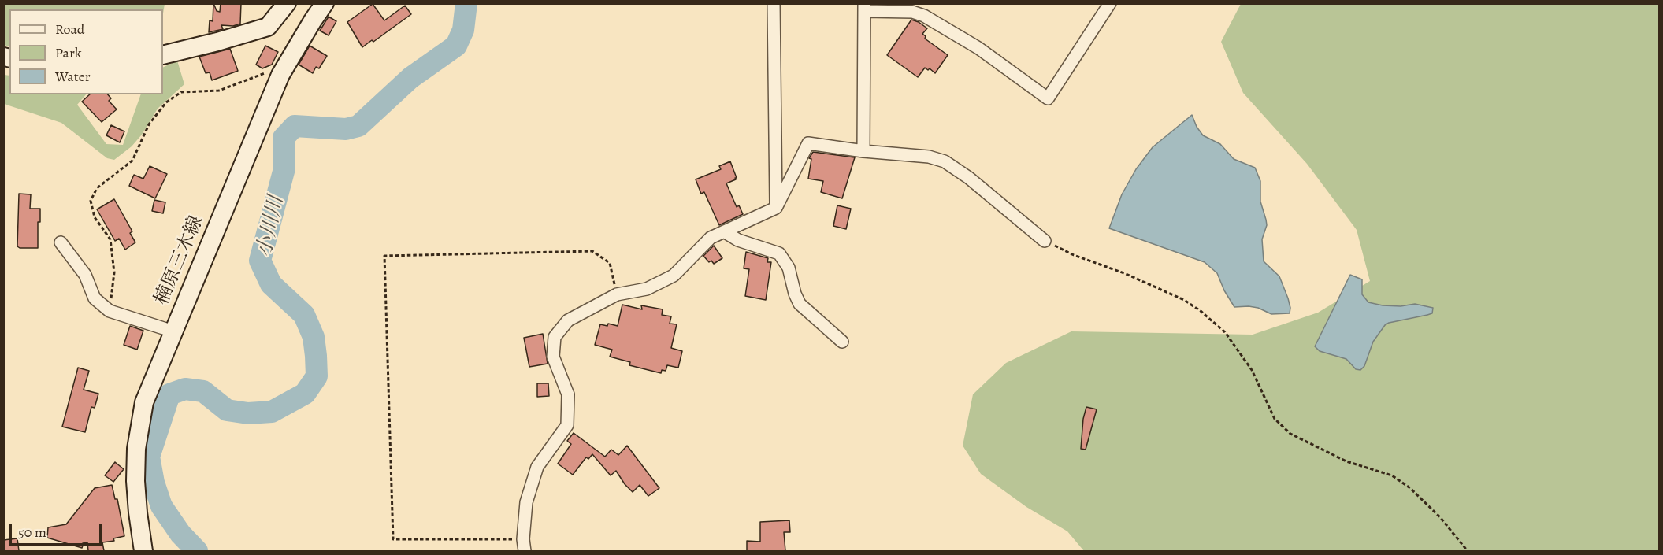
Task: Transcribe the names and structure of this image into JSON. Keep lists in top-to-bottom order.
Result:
{
  "streets": {
    "main road": ["楠原三木線"]
  },
  "water": ["小川川"],
  "legend": ["Road", "Park", "Water"],
  "scale_bar": "50 m"
}
